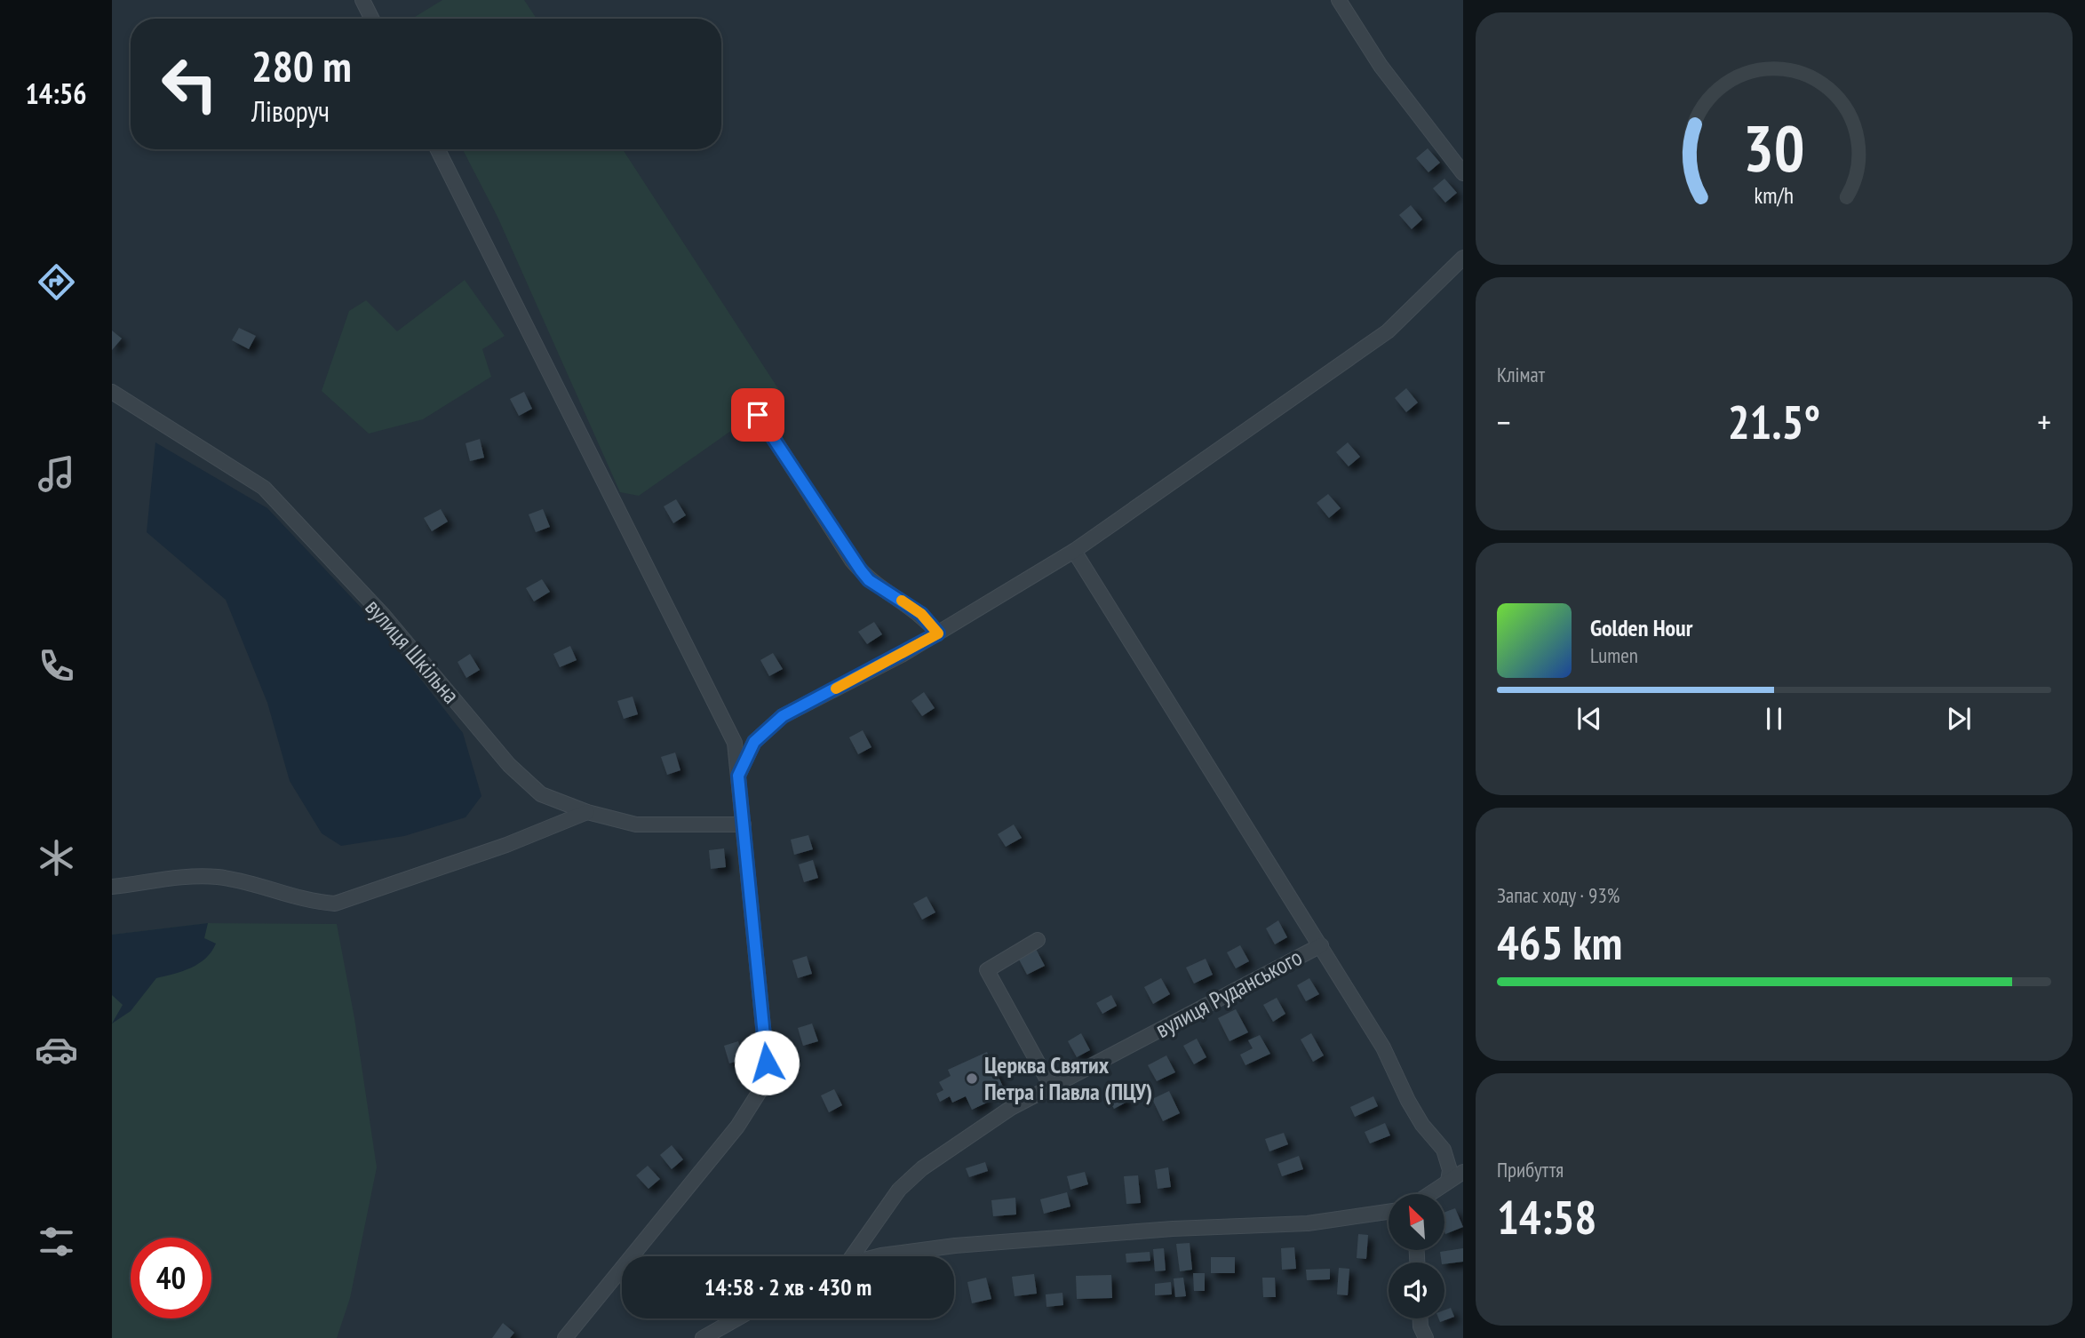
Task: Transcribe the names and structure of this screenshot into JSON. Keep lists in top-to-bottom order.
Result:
{
  "streets": {
    "street": ["вулиця Шкільна", "вулиця Руданського"]
  },
  "places": ["Церква Святих Петра і Павла (ПЦУ)"],
  "north": "top left",
  "page": {
    "tabs": "14:56",
    "turn": ["280 m", "Ліворуч"],
    "tile": [
      "Клімат",
      ["Запас ходу · 93%", "465 km"],
      ["Прибуття", "14:58"]
    ],
    "heat": ["−", "21.5°", "+"],
    "song": ["Golden Hour", "Lumen"],
    "limit": "40",
    "trip": "14:58 · 2 хв · 430 m",
    "gauge": ["30", "km/h"]
  }
}
